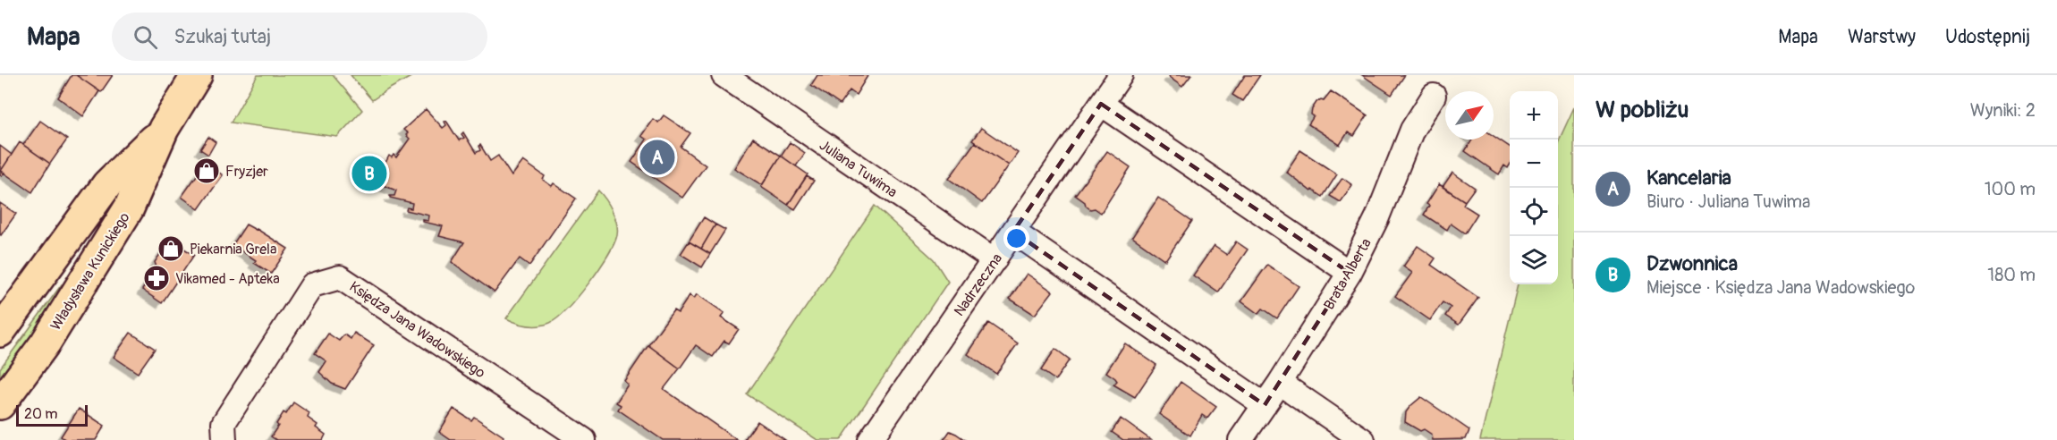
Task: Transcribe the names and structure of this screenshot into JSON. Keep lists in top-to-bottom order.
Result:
{
  "streets": {
    "main road": ["Władysława Kunickiego"],
    "street": [
      "Juliana Tuwima",
      "Brata Alberta",
      "Nadrzeczna",
      "Księdza Jana Wadowskiego"
    ]
  },
  "crossings": [
    ["Juliana Tuwima", "Nadrzeczna"]
  ],
  "places": {
    "shop": ["Fryzjer", "Piekarnia Grela"],
    "pharmacy": ["Vikamed - Apteka"]
  },
  "scale_bar": "20 m",
  "north": "top right",
  "page": {
    "header": "Mapa",
    "search": "Szukaj tutaj",
    "nav": ["Mapa", "Warstwy", "Udostępnij"],
    "heading": ["W pobliżu", "Wyniki: 2"],
    "map_buttons": ["+", "−"],
    "pins": ["A", "B"],
    "list": [
      {
        "mark": "A",
        "name": "Kancelaria",
        "note": "Biuro · Juliana Tuwima",
        "value": "100 m"
      },
      {
        "mark": "B",
        "name": "Dzwonnica",
        "note": "Miejsce · Księdza Jana Wadowskiego",
        "value": "180 m"
      }
    ],
    "scale": "20 m"
  }
}
